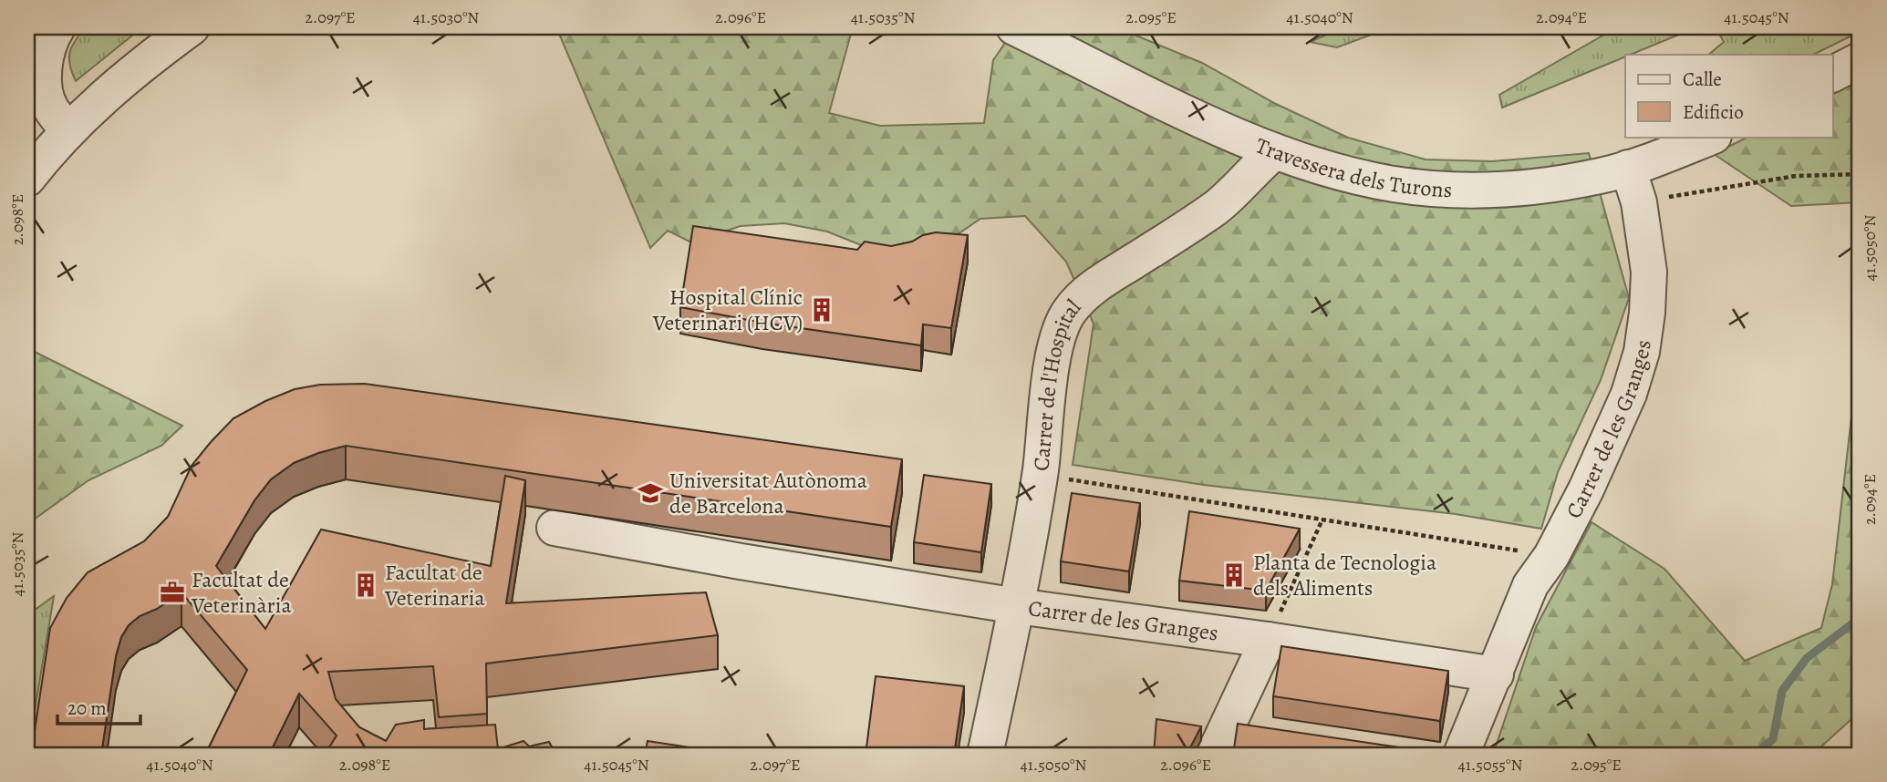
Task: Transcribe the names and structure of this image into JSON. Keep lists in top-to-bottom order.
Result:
{
  "streets": {
    "street": ["Travessera dels Turons", "Carrer de l'Hospital", "Carrer de les Granges"]
  },
  "crossings": [
    ["Travessera dels Turons", "Carrer de l'Hospital"],
    ["Travessera dels Turons", "Carrer de les Granges"],
    ["Carrer de l'Hospital", "Carrer de les Granges"]
  ],
  "places": {
    "building": ["Hospital Clínic Veterinari (HCV)", "Planta de Tecnologia dels Aliments", "Facultat de Veterinaria"],
    "school or university": ["Universitat Autònoma de Barcelona"],
    "office": ["Facultat de Veterinària"]
  },
  "legend": ["Calle", "Edificio"],
  "scale_bar": "20 m",
  "coordinates": [
    "2.097°E",
    "41.5030°N",
    "2.096°E",
    "41.5035°N",
    "2.095°E",
    "41.5040°N",
    "2.094°E",
    "41.5045°N",
    "2.098°E",
    "41.5050°N",
    "41.5055°N"
  ]
}
